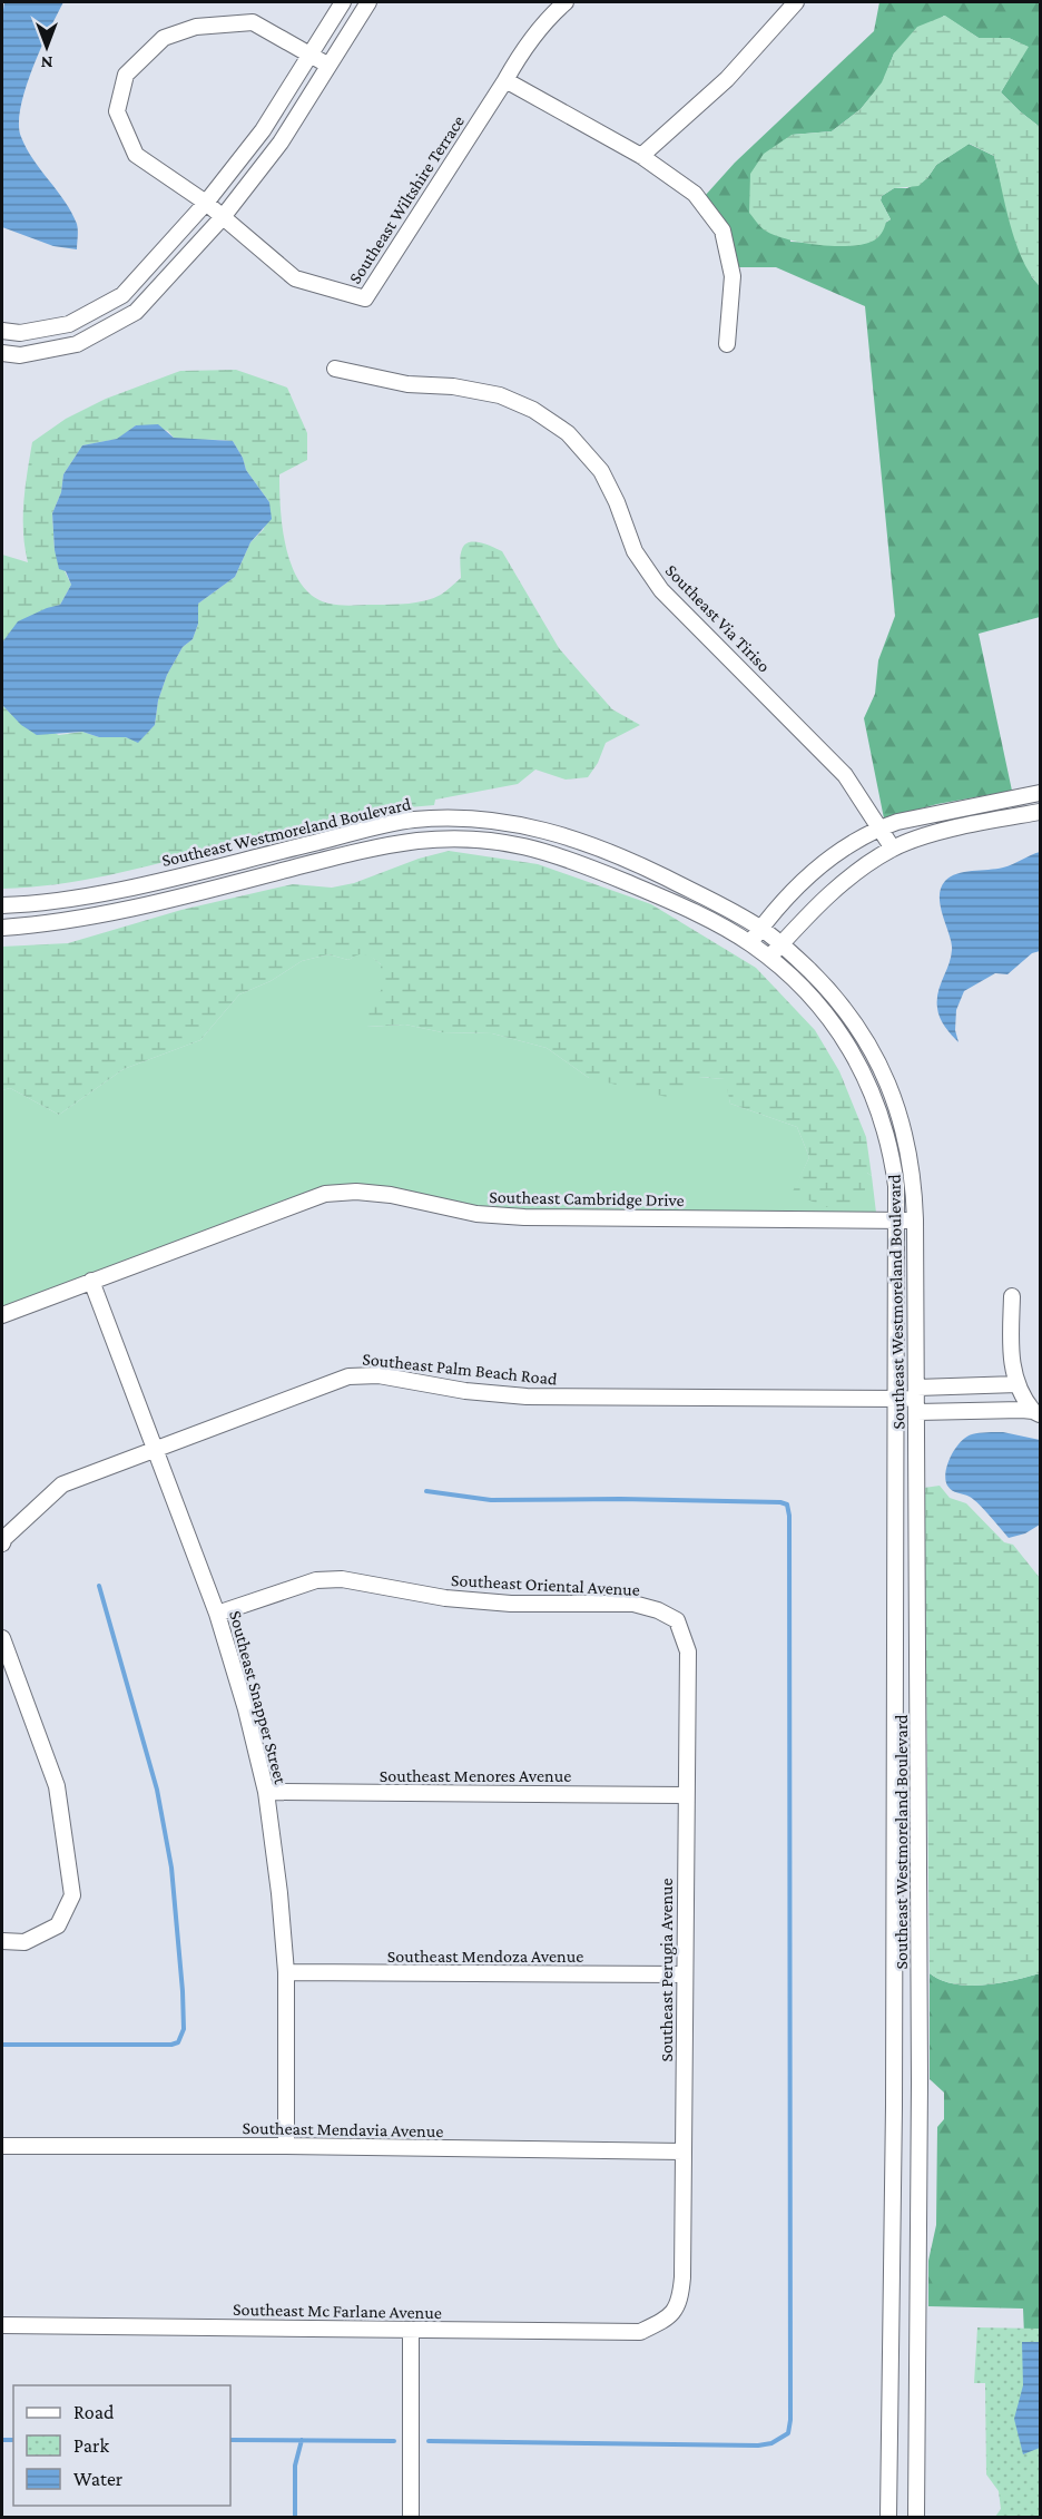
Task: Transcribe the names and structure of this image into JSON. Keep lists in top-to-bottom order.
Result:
{
  "streets": {
    "street": [
      "Southeast Wiltshire Terrace",
      "Southeast Via Tiriso",
      "Southeast Westmoreland Boulevard",
      "Southeast Cambridge Drive",
      "Southeast Palm Beach Road",
      "Southeast Oriental Avenue",
      "Southeast Snapper Street",
      "Southeast Menores Avenue",
      "Southeast Mendoza Avenue",
      "Southeast Perugia Avenue",
      "Southeast Mendavia Avenue",
      "Southeast Mc Farlane Avenue"
    ]
  },
  "crossings": [
    ["Southeast Westmoreland Boulevard", "Southeast Cambridge Drive"],
    ["Southeast Westmoreland Boulevard", "Southeast Palm Beach Road"],
    ["Southeast Cambridge Drive", "Southeast Snapper Street"],
    ["Southeast Palm Beach Road", "Southeast Snapper Street"],
    ["Southeast Oriental Avenue", "Southeast Snapper Street"],
    ["Southeast Oriental Avenue", "Southeast Perugia Avenue"],
    ["Southeast Snapper Street", "Southeast Menores Avenue"],
    ["Southeast Snapper Street", "Southeast Mendoza Avenue"],
    ["Southeast Snapper Street", "Southeast Mendavia Avenue"],
    ["Southeast Menores Avenue", "Southeast Perugia Avenue"],
    ["Southeast Mendoza Avenue", "Southeast Perugia Avenue"],
    ["Southeast Perugia Avenue", "Southeast Mendavia Avenue"],
    ["Southeast Perugia Avenue", "Southeast Mc Farlane Avenue"]
  ],
  "legend": ["Road", "Park", "Water"],
  "north": "bottom"
}
